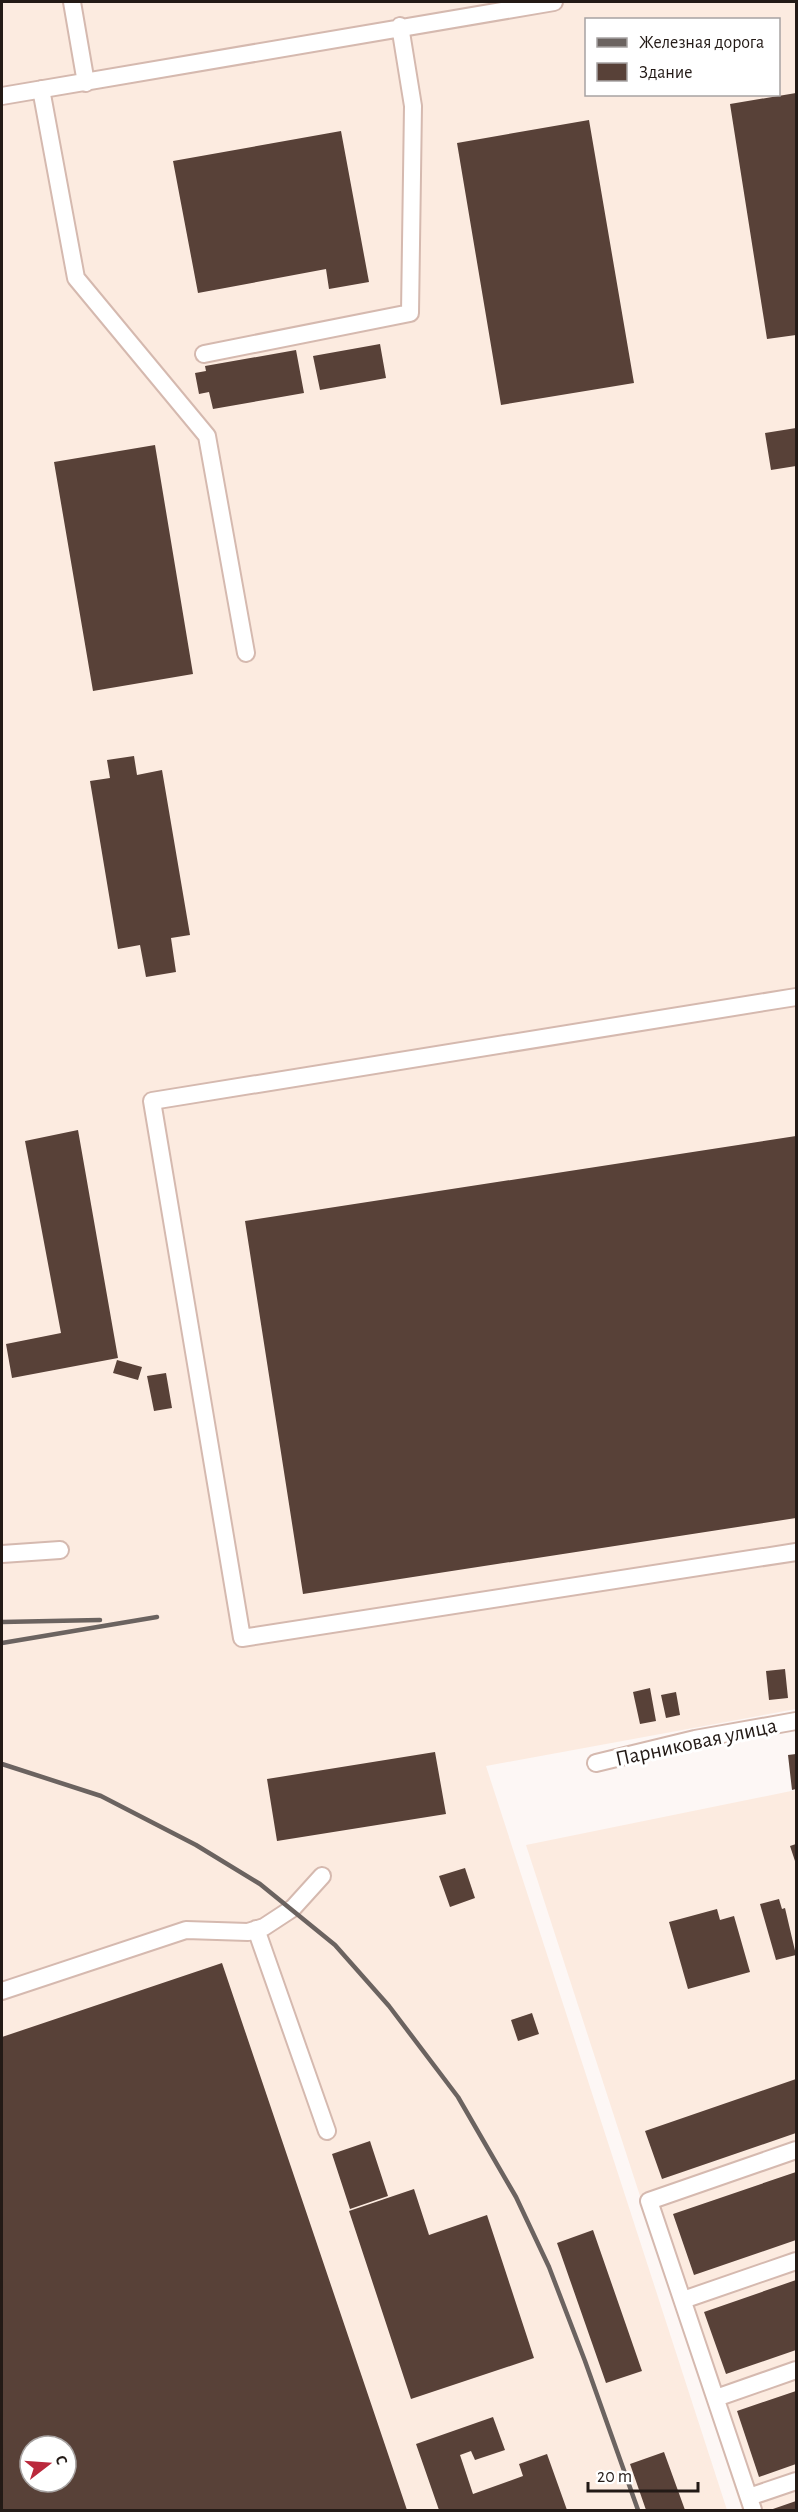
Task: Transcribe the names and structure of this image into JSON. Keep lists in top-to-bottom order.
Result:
{
  "streets": {
    "lane": ["Парниковая улица"]
  },
  "legend": ["Железная дорога", "Здание"],
  "scale_bar": "20 m",
  "north": "right"
}
